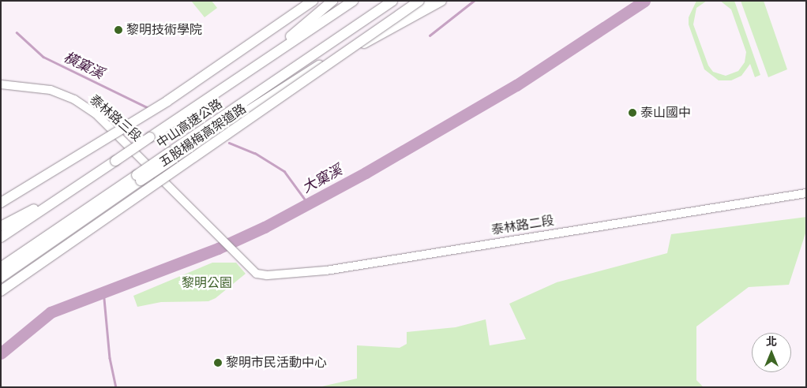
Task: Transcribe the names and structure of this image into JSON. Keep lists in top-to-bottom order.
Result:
{
  "streets": {
    "highway": ["中山高速公路", "五股楊梅高架道路"],
    "main road": ["泰林路三段", "泰林路二段"]
  },
  "crossings": [
    ["泰林路三段", "泰林路二段"]
  ],
  "water": ["橫窠溪", "大窠溪"],
  "parks": ["黎明公園"],
  "places": ["黎明技術學院", "泰山國中", "黎明市民活動中心"],
  "north": "top"
}
